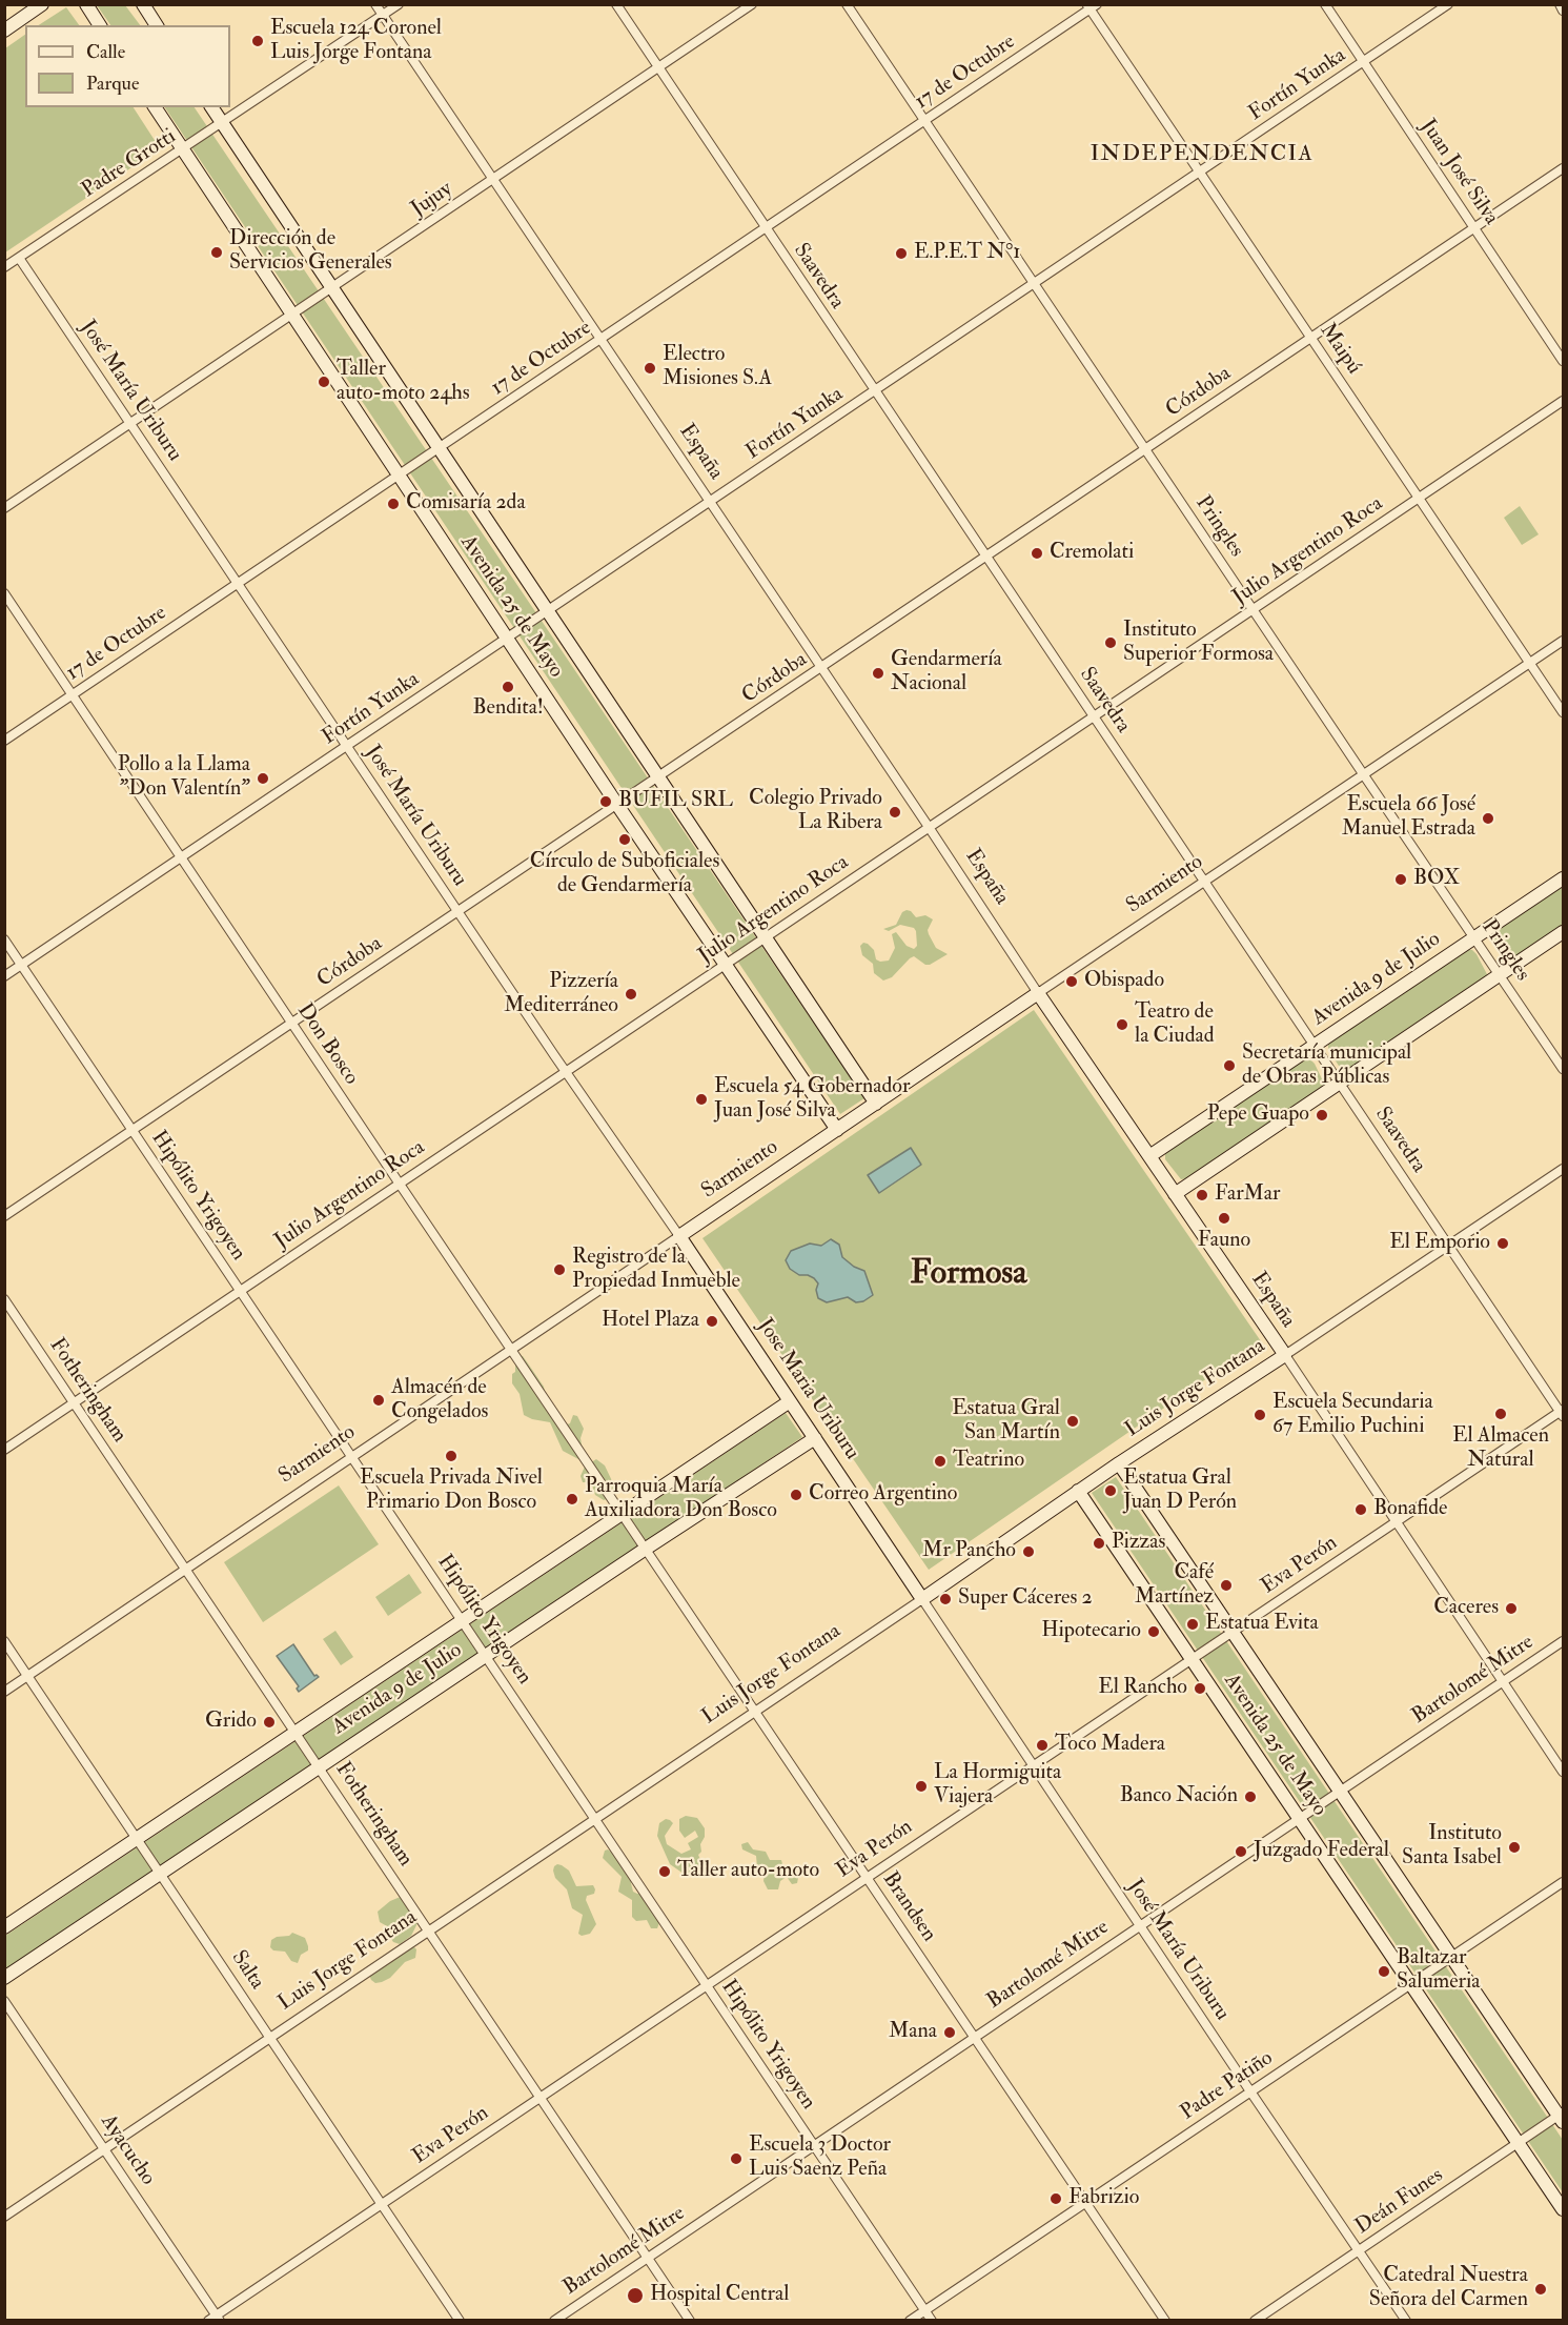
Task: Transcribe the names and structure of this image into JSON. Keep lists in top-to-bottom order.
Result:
{
  "streets": {
    "main road": [
      "España",
      "Avenida 25 de Mayo",
      "Sarmiento",
      "Avenida 9 de Julio",
      "Luis Jorge Fontana",
      "Jose Maria Uriburu"
    ],
    "street": [
      "17 de Octubre",
      "Fortín Yunka",
      "Padre Grotti",
      "Juan José Silva",
      "Jujuy",
      "Saavedra",
      "Maipú",
      "José María Uriburu",
      "Córdoba",
      "Pringles",
      "Julio Argentino Roca",
      "Don Bosco",
      "Hipólito Yrigoyen",
      "Fotheringham",
      "Eva Perón",
      "Bartolomé Mitre",
      "Brandsen",
      "Salta",
      "Padre Patiño",
      "Ayacucho",
      "Deán Funes"
    ]
  },
  "crossings": [
    ["17 de Octubre", "Saavedra"],
    ["17 de Octubre", "Maipú"],
    ["17 de Octubre", "José María Uriburu"],
    ["17 de Octubre", "España"],
    ["17 de Octubre", "Pringles"],
    ["17 de Octubre", "Avenida 25 de Mayo"],
    ["17 de Octubre", "Don Bosco"],
    ["Fortín Yunka", "Juan José Silva"],
    ["Fortín Yunka", "Saavedra"],
    ["Fortín Yunka", "Maipú"],
    ["Fortín Yunka", "José María Uriburu"],
    ["Fortín Yunka", "España"],
    ["Fortín Yunka", "Pringles"],
    ["Fortín Yunka", "Avenida 25 de Mayo"],
    ["Fortín Yunka", "Don Bosco"],
    ["Fortín Yunka", "Hipólito Yrigoyen"],
    ["Padre Grotti", "José María Uriburu"],
    ["Padre Grotti", "España"],
    ["Padre Grotti", "Avenida 25 de Mayo"],
    ["Juan José Silva", "Córdoba"],
    ["Jujuy", "Saavedra"],
    ["Jujuy", "José María Uriburu"],
    ["Jujuy", "España"],
    ["Jujuy", "Avenida 25 de Mayo"],
    ["Saavedra", "Córdoba"],
    ["Saavedra", "Julio Argentino Roca"],
    ["Saavedra", "Sarmiento"],
    ["Saavedra", "Avenida 9 de Julio"],
    ["Saavedra", "Luis Jorge Fontana"],
    ["Saavedra", "Eva Perón"],
    ["Maipú", "Córdoba"],
    ["Maipú", "Julio Argentino Roca"],
    ["Maipú", "Sarmiento"],
    ["José María Uriburu", "Córdoba"],
    ["José María Uriburu", "Julio Argentino Roca"],
    ["José María Uriburu", "Sarmiento"],
    ["José María Uriburu", "Luis Jorge Fontana"],
    ["José María Uriburu", "Jose Maria Uriburu"],
    ["José María Uriburu", "Eva Perón"],
    ["José María Uriburu", "Bartolomé Mitre"],
    ["José María Uriburu", "Padre Patiño"],
    ["José María Uriburu", "Deán Funes"],
    ["Córdoba", "España"],
    ["Córdoba", "Pringles"],
    ["Córdoba", "Avenida 25 de Mayo"],
    ["Córdoba", "Don Bosco"],
    ["Córdoba", "Hipólito Yrigoyen"],
    ["España", "Julio Argentino Roca"],
    ["España", "Sarmiento"],
    ["España", "Avenida 9 de Julio"],
    ["España", "Luis Jorge Fontana"],
    ["España", "Eva Perón"],
    ["España", "Bartolomé Mitre"],
    ["Pringles", "Julio Argentino Roca"],
    ["Pringles", "Sarmiento"],
    ["Pringles", "Avenida 9 de Julio"],
    ["Julio Argentino Roca", "Avenida 25 de Mayo"],
    ["Julio Argentino Roca", "Don Bosco"],
    ["Julio Argentino Roca", "Hipólito Yrigoyen"],
    ["Julio Argentino Roca", "Fotheringham"],
    ["Avenida 25 de Mayo", "Sarmiento"],
    ["Avenida 25 de Mayo", "Luis Jorge Fontana"],
    ["Avenida 25 de Mayo", "Eva Perón"],
    ["Avenida 25 de Mayo", "Bartolomé Mitre"],
    ["Avenida 25 de Mayo", "Padre Patiño"],
    ["Avenida 25 de Mayo", "Deán Funes"],
    ["Sarmiento", "Don Bosco"],
    ["Sarmiento", "Hipólito Yrigoyen"],
    ["Sarmiento", "Jose Maria Uriburu"],
    ["Sarmiento", "Fotheringham"],
    ["Sarmiento", "Salta"],
    ["Avenida 9 de Julio", "Don Bosco"],
    ["Avenida 9 de Julio", "Hipólito Yrigoyen"],
    ["Avenida 9 de Julio", "Jose Maria Uriburu"],
    ["Avenida 9 de Julio", "Fotheringham"],
    ["Avenida 9 de Julio", "Brandsen"],
    ["Avenida 9 de Julio", "Salta"],
    ["Don Bosco", "Brandsen"],
    ["Hipólito Yrigoyen", "Luis Jorge Fontana"],
    ["Hipólito Yrigoyen", "Eva Perón"],
    ["Hipólito Yrigoyen", "Bartolomé Mitre"],
    ["Hipólito Yrigoyen", "Padre Patiño"],
    ["Luis Jorge Fontana", "Jose Maria Uriburu"],
    ["Luis Jorge Fontana", "Fotheringham"],
    ["Luis Jorge Fontana", "Brandsen"],
    ["Luis Jorge Fontana", "Salta"],
    ["Luis Jorge Fontana", "Ayacucho"],
    ["Fotheringham", "Eva Perón"],
    ["Fotheringham", "Bartolomé Mitre"],
    ["Eva Perón", "Brandsen"],
    ["Eva Perón", "Salta"],
    ["Eva Perón", "Ayacucho"],
    ["Bartolomé Mitre", "Brandsen"],
    ["Brandsen", "Padre Patiño"]
  ],
  "districts": ["INDEPENDENCIA", "Formosa"],
  "places": [
    "Escuela 124 Coronel Luis Jorge Fontana",
    "Dirección de Servicios Generales",
    "E.P.E.T N°1",
    "Electro Misiones S.A",
    "Taller auto-moto 24hs",
    "Comisaría 2da",
    "Cremolati",
    "Instituto Superior Formosa",
    "Gendarmería Nacional",
    "Bendita!",
    "Pollo a la Llama \"Don Valentín\"",
    "BUFIL SRL",
    "Colegio Privado La Ribera",
    "Escuela 66 José Manuel Estrada",
    "Círculo de Suboficiales de Gendarmería",
    "BOX",
    "Obispado",
    "Pizzería Mediterráneo",
    "Teatro de la Ciudad",
    "Secretaría municipal de Obras Públicas",
    "Escuela 54 Gobernador Juan José Silva",
    "Pepe Guapo",
    "FarMar",
    "Fauno",
    "El Emporio",
    "Registro de la Propiedad Inmueble",
    "Hotel Plaza",
    "Almacén de Congelados",
    "El Almacen Natural",
    "Escuela Secundaria 67 Emilio Puchini",
    "Estatua Gral San Martín",
    "Escuela Privada Nivel Primario Don Bosco",
    "Teatrino",
    "Estatua Gral Juan D Perón",
    "Correo Argentino",
    "Parroquia María Auxiliadora Don Bosco",
    "Bonafide",
    "Pizzas",
    "Mr Pancho",
    "Café Martínez",
    "Super Cáceres 2",
    "Caceres",
    "Estatua Evita",
    "Hipotecario",
    "El Rancho",
    "Grido",
    "Toco Madera",
    "La Hormiguita Viajera",
    "Banco Nación",
    "Instituto Santa Isabel",
    "Juzgado Federal",
    "Taller auto-moto",
    "Baltazar Salumeria",
    "Mana",
    "Escuela 3 Doctor Luis Saenz Peña",
    "Fabrizio",
    "Catedral Nuestra Señora del Carmen",
    "Hospital Central"
  ],
  "legend": ["Calle", "Parque"]
}
